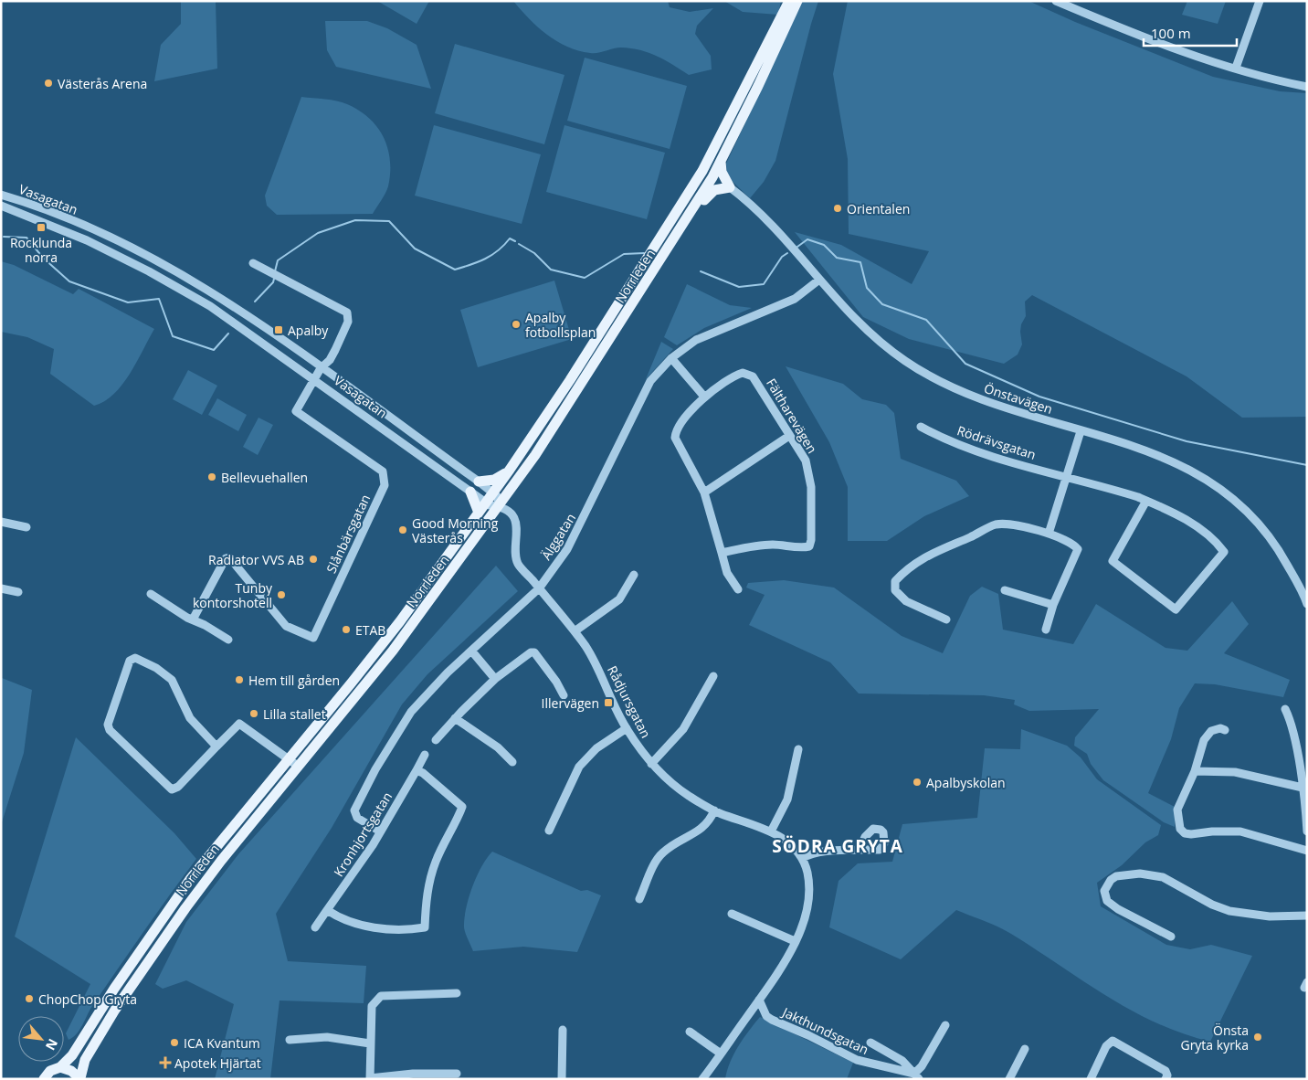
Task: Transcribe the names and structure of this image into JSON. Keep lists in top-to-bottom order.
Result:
{
  "streets": {
    "main road": ["Norrleden"],
    "street": [
      "Vasagatan",
      "Önstavägen",
      "Fältharevägen",
      "Rödrävsgatan",
      "Slånbärsgatan",
      "Älggatan",
      "Rådjursgatan",
      "Kronhjortsgatan",
      "Jakthundsgatan"
    ]
  },
  "crossings": [
    ["Vasagatan", "Norrleden"],
    ["Vasagatan", "Slånbärsgatan"],
    ["Vasagatan", "Rådjursgatan"],
    ["Norrleden", "Rådjursgatan"],
    ["Önstavägen", "Älggatan"],
    ["Älggatan", "Rådjursgatan"],
    ["Älggatan", "Kronhjortsgatan"],
    ["Rådjursgatan", "Jakthundsgatan"]
  ],
  "districts": ["SÖDRA GRYTA"],
  "places": {
    "other": [
      "Västerås Arena",
      "Orientalen",
      "Apalby fotbollsplan",
      "Bellevuehallen",
      "Good Morning Västerås",
      "Radiator VVS AB",
      "Tunby kontorshotell",
      "ETAB",
      "Hem till gården",
      "Lilla stallet",
      "Apalbyskolan",
      "ChopChop Gryta",
      "Önsta Gryta kyrka",
      "ICA Kvantum"
    ],
    "transit": ["Rocklunda norra", "Apalby", "Illervägen"],
    "health": ["Apotek Hjärtat"]
  },
  "scale_bar": "100 m",
  "north": "bottom right"
}
